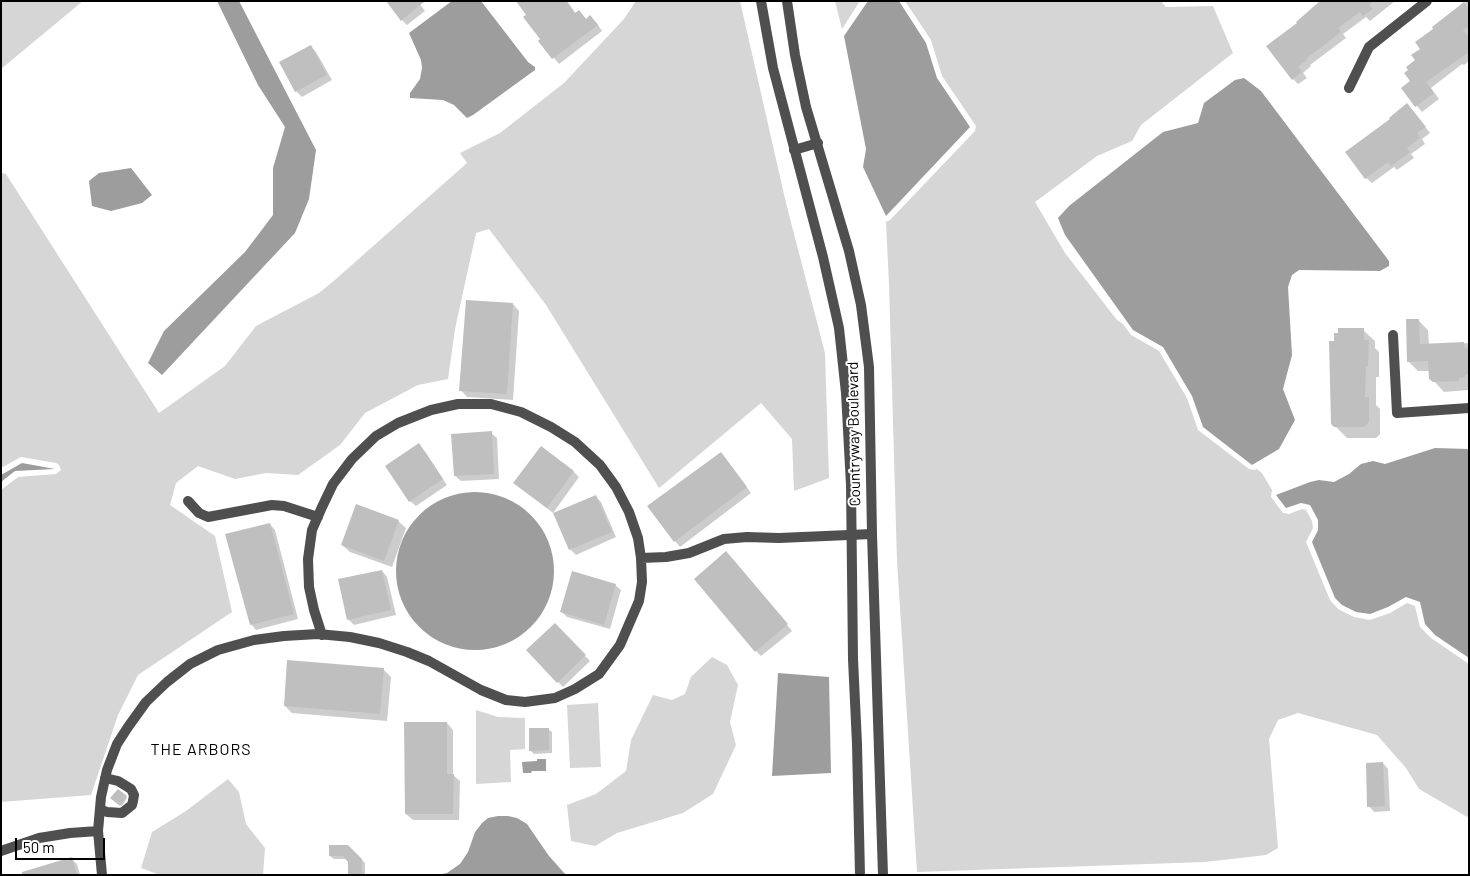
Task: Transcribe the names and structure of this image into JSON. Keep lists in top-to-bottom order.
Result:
{
  "streets": {
    "street": ["Countryway Boulevard"]
  },
  "districts": ["THE ARBORS"],
  "scale_bar": "50 m"
}
